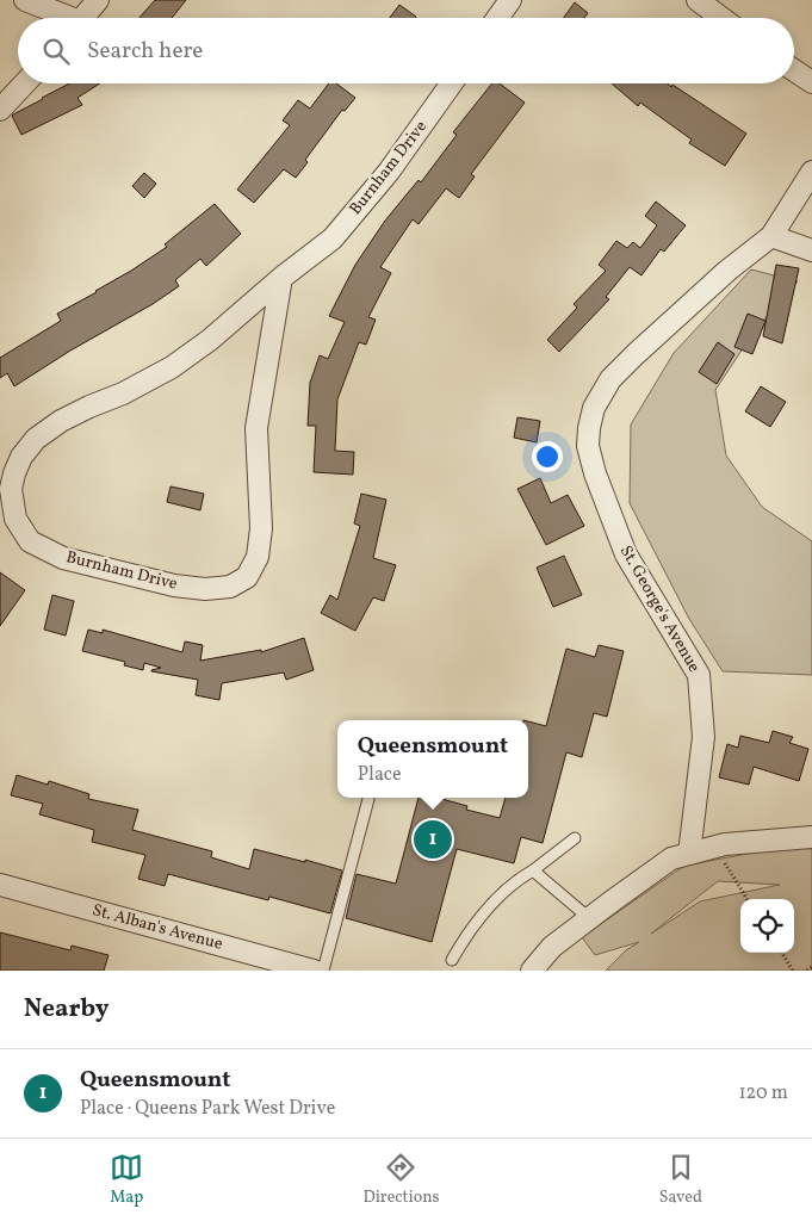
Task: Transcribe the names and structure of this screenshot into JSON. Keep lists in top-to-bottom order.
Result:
{
  "streets": {
    "street": ["Burnham Drive", "St. George's Avenue", "St. Alban's Avenue"]
  },
  "page": {
    "search": "Search here",
    "popup": ["Queensmount", "Place"],
    "pins": "1",
    "heading": "Nearby",
    "list": [
      {
        "mark": "1",
        "name": "Queensmount",
        "note": "Place · Queens Park West Drive",
        "value": "120 m"
      }
    ],
    "nav": ["Map", "Directions", "Saved"]
  }
}
